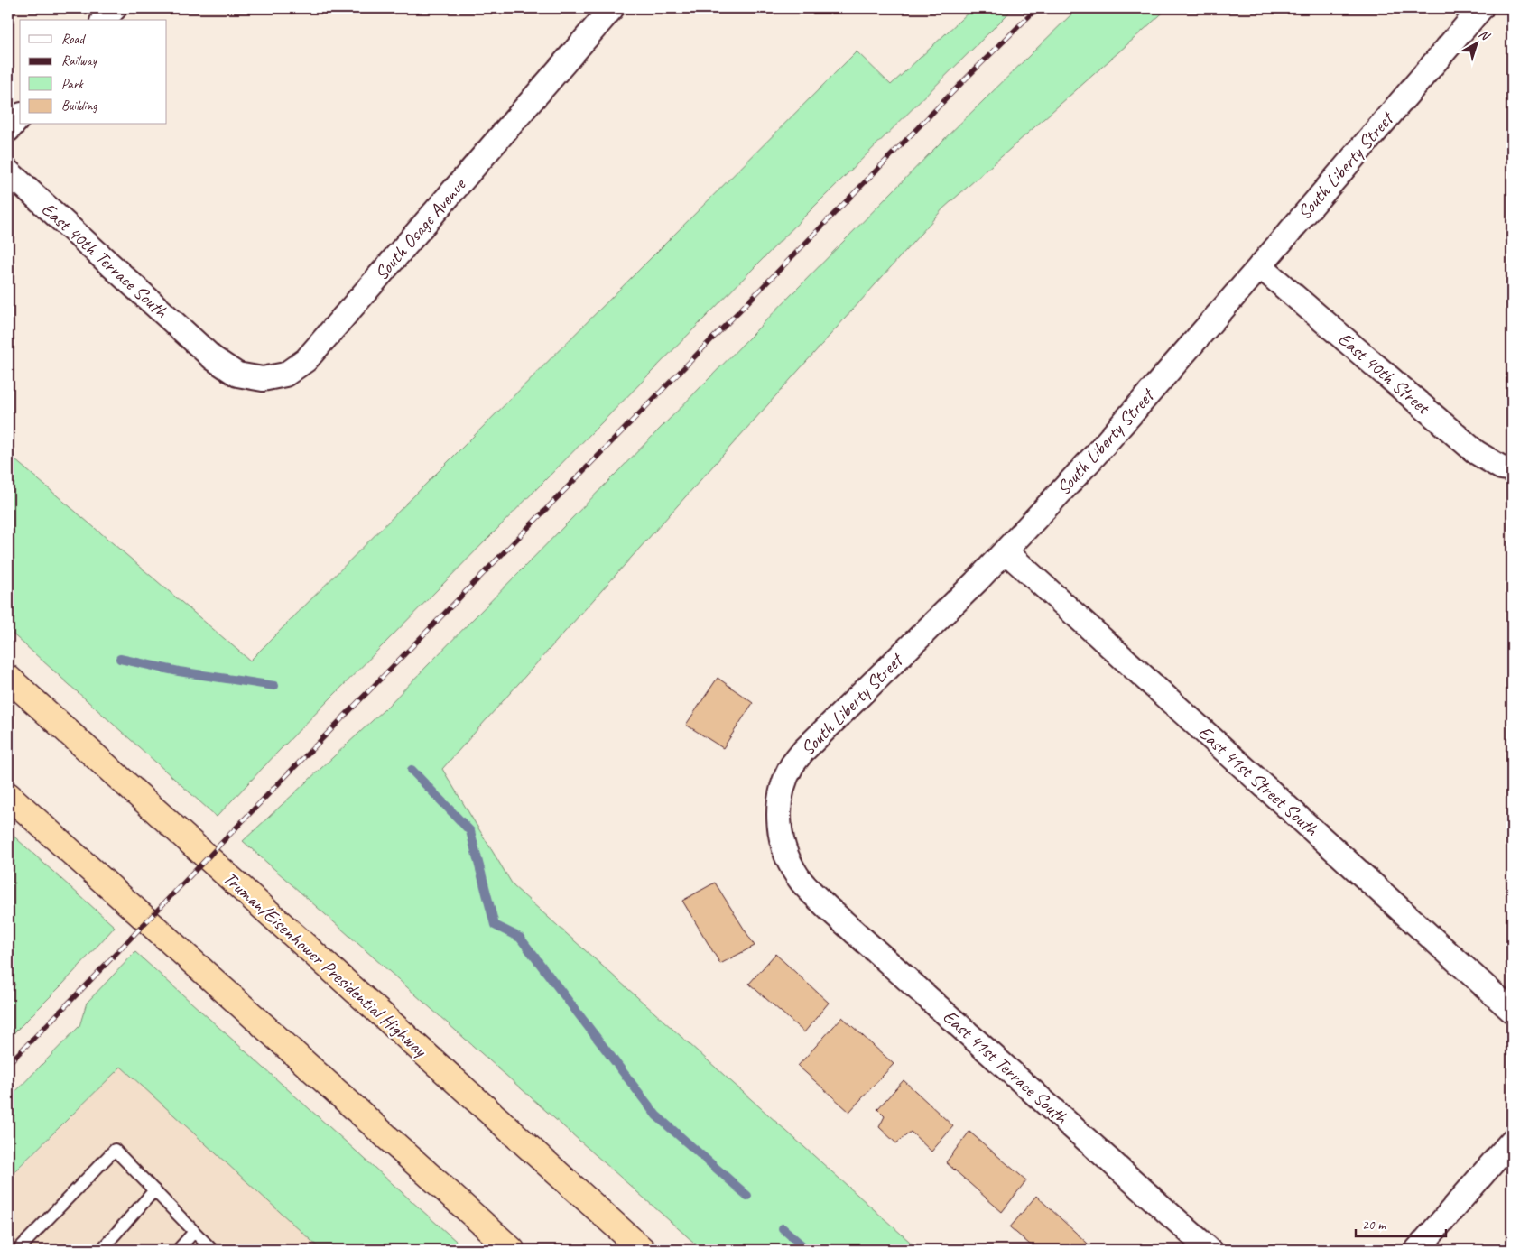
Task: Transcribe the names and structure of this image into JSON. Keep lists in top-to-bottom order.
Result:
{
  "streets": {
    "highway": ["Truman/Eisenhower Presidential Highway"],
    "street": [
      "South Liberty Street",
      "South Osage Avenue",
      "East 40th Terrace South",
      "East 40th Street",
      "East 41st Street South",
      "East 41st Terrace South"
    ]
  },
  "crossings": [
    ["South Liberty Street", "East 40th Street"],
    ["South Liberty Street", "East 41st Street South"],
    ["South Liberty Street", "East 41st Terrace South"],
    ["South Osage Avenue", "East 40th Terrace South"]
  ],
  "legend": [
    "Road",
    "Railway",
    "Park",
    "Building"
  ],
  "scale_bar": "20 m",
  "north": "top right"
}
